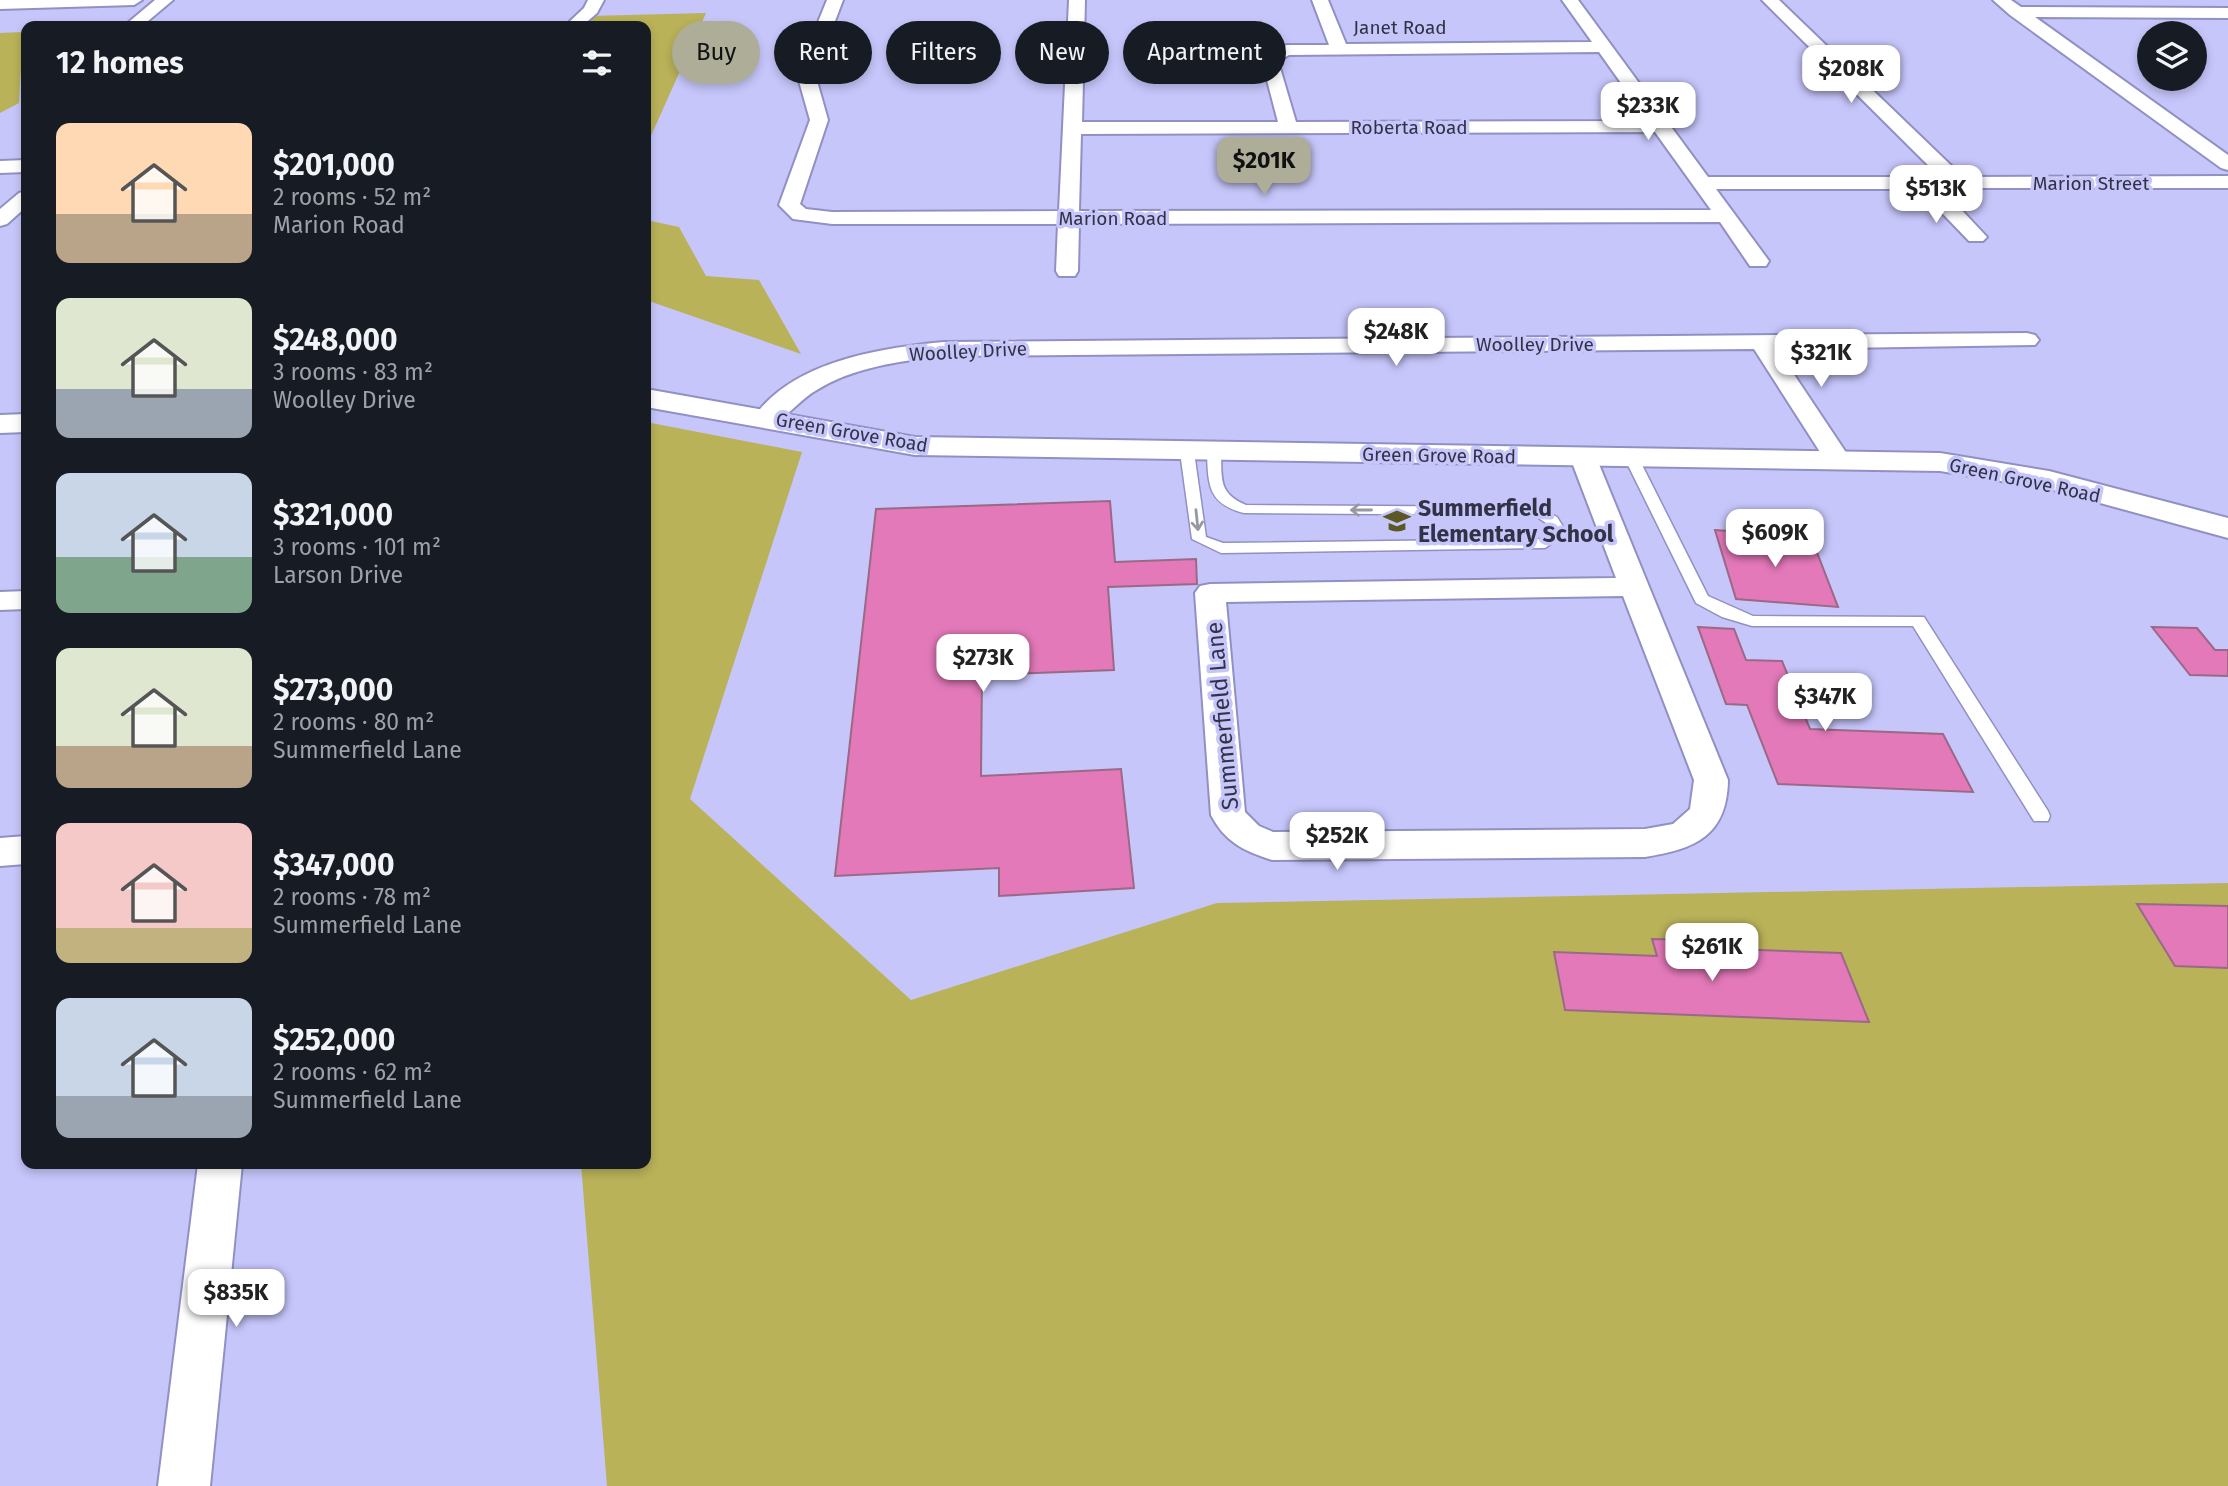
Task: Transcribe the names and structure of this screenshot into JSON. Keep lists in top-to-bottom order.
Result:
{
  "streets": {
    "street": [
      "Janet Road",
      "Roberta Road",
      "Marion Street",
      "Marion Road",
      "Woolley Drive",
      "Green Grove Road",
      "Summerfield Lane"
    ]
  },
  "crossings": [
    ["Janet Road", "Roberta Road"],
    ["Woolley Drive", "Green Grove Road"],
    ["Green Grove Road", "Summerfield Lane"]
  ],
  "places": {
    "school or university": ["Summerfield Elementary School"]
  },
  "page": {
    "chip": [
      "Buy",
      "Rent",
      "Filters",
      "New",
      "Apartment"
    ],
    "heading": "12 homes",
    "price": [
      "$208K",
      "$233K",
      "$201K",
      "$513K",
      "$248K",
      "$321K",
      "$609K",
      "$273K",
      "$347K",
      "$252K",
      "$261K",
      "$835K"
    ],
    "list": [
      {
        "name": "$201,000",
        "note": "2 rooms · 52 m² · Marion Road"
      },
      {
        "name": "$248,000",
        "note": "3 rooms · 83 m² · Woolley Drive"
      },
      {
        "name": "$321,000",
        "note": "3 rooms · 101 m² · Larson Drive"
      },
      {
        "name": "$273,000",
        "note": "2 rooms · 80 m² · Summerfield Lane"
      },
      {
        "name": "$347,000",
        "note": "2 rooms · 78 m² · Summerfield Lane"
      },
      {
        "name": "$252,000",
        "note": "2 rooms · 62 m² · Summerfield Lane"
      }
    ]
  }
}
